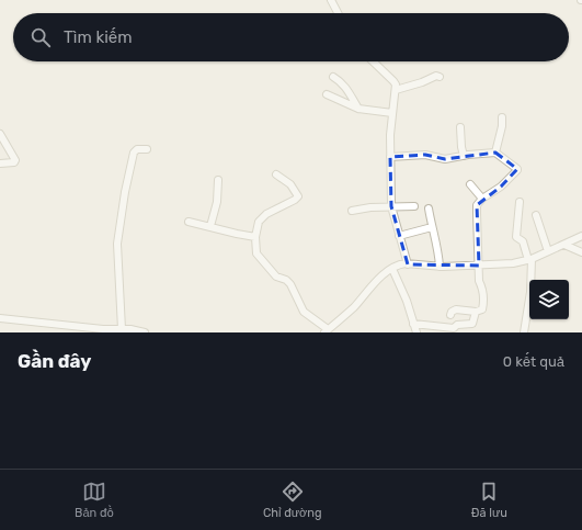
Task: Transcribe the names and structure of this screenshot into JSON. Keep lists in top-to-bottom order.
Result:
{
  "page": {
    "search": "Tìm kiếm",
    "heading": ["Gần đây", "0 kết quả"],
    "nav": ["Bản đồ", "Chỉ đường", "Đã lưu"]
  }
}
